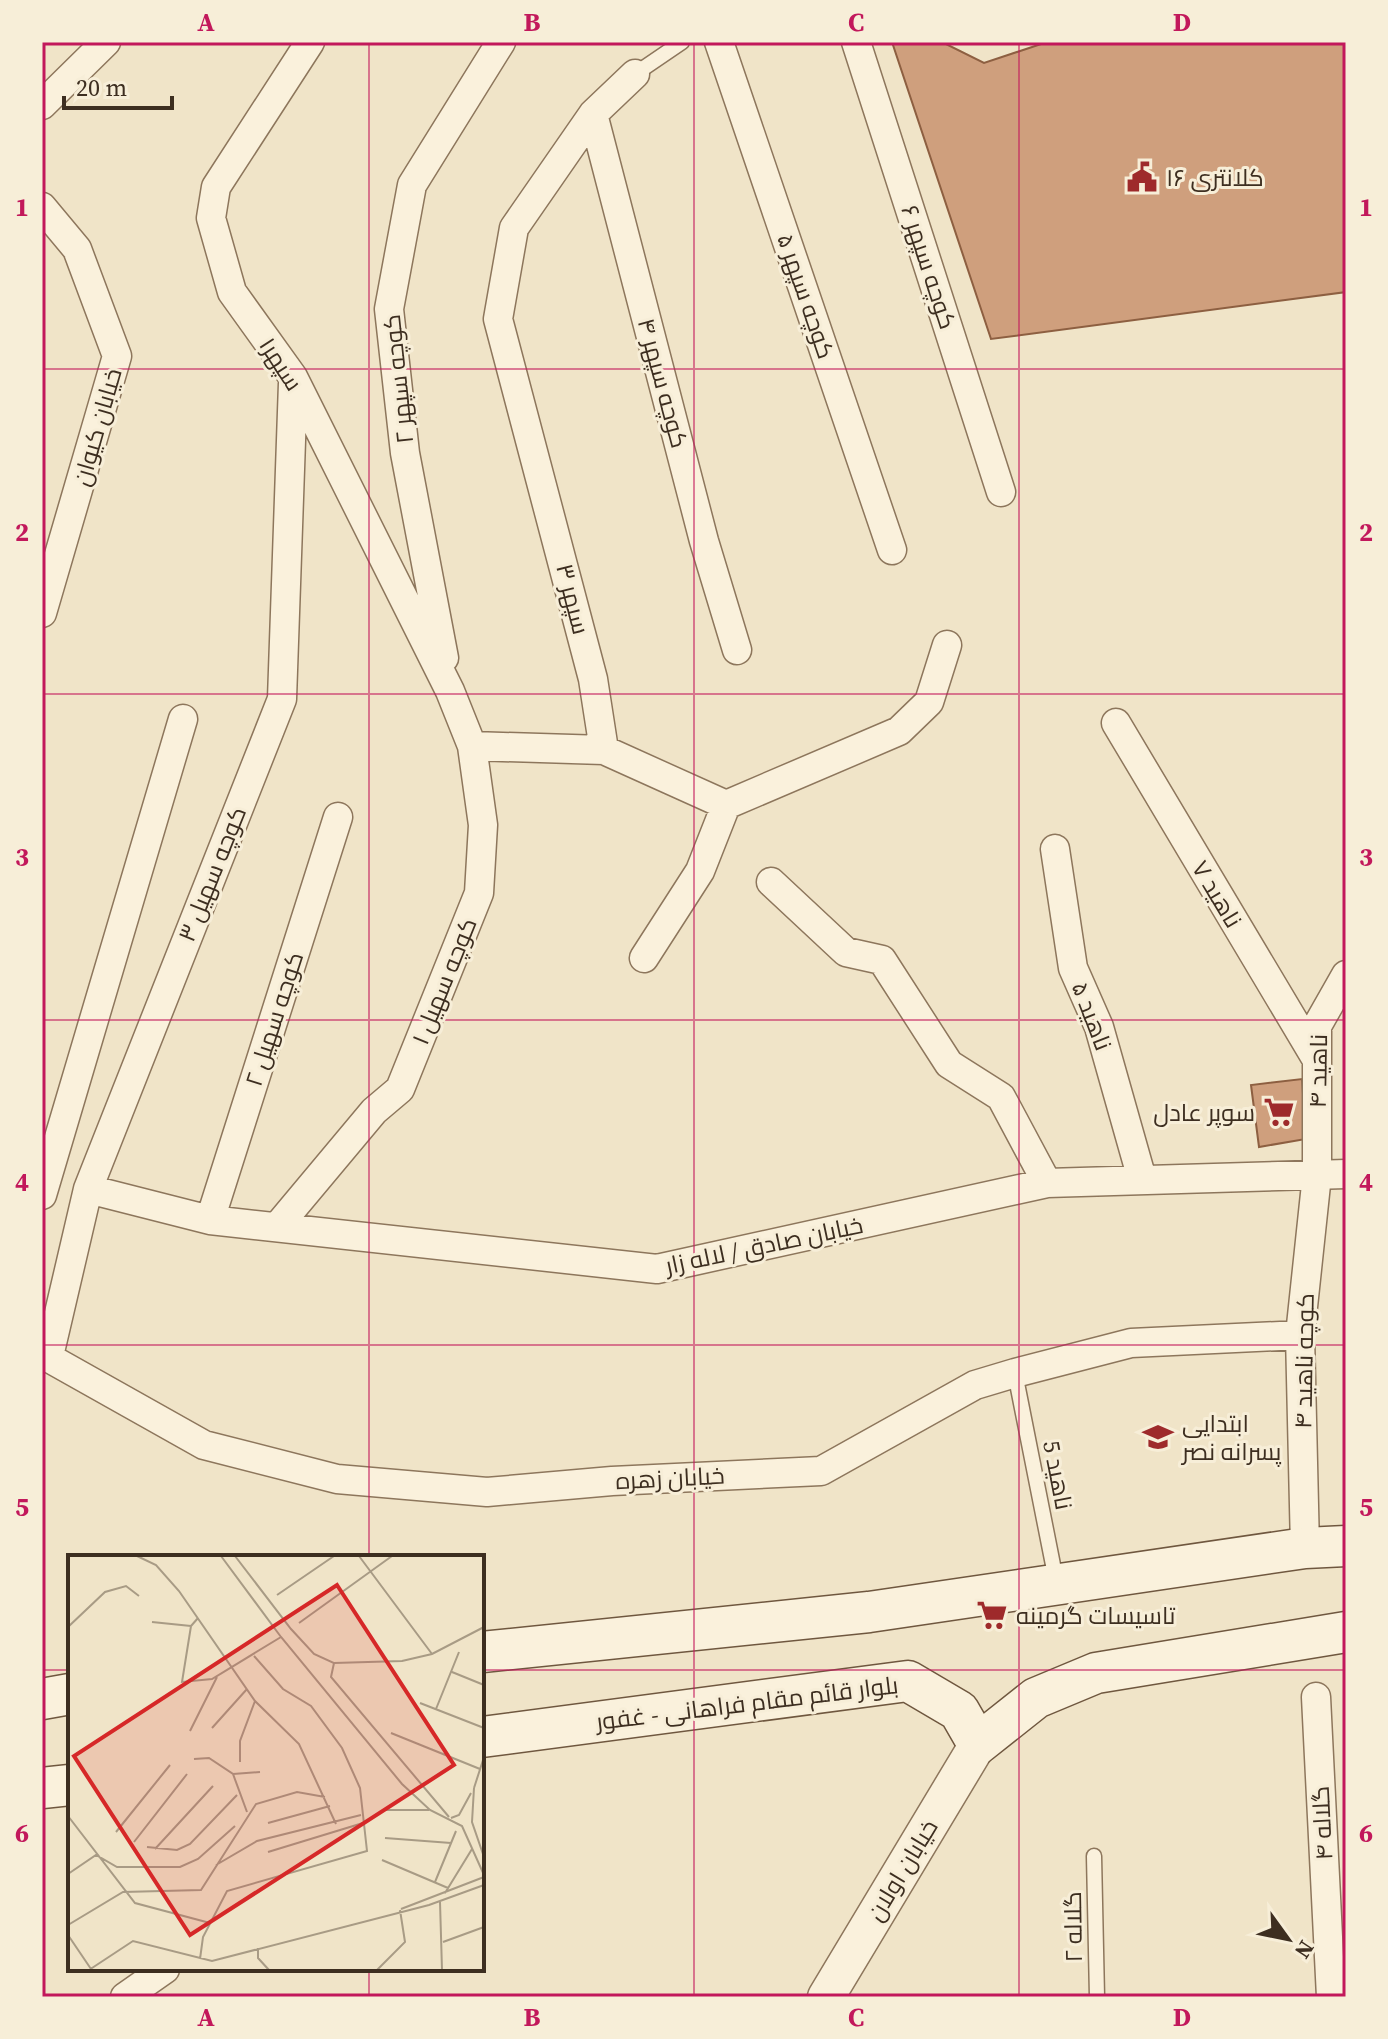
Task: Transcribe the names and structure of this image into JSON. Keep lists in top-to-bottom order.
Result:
{
  "streets": {
    "main road": ["بلوار قائم مقام فراهانی - غفور"],
    "street": [
      "کوچه سپهر ۶",
      "کوچه سپهر ۵",
      "سپهر۱",
      "کوچه سپهر ۲",
      "کوچه سپهر ۴",
      "خیابان کیوان",
      "سپهر ۳",
      "کوچه سهیل ۳",
      "ناهید ۷",
      "کوچه سهیل ۱",
      "ناهید ۵",
      "کوچه سهیل ۲",
      "ناهید ۴",
      "خیابان صادق / لاله زار",
      "کوچه ناهید ۴",
      "خیابان زهره",
      "گلاله ۴",
      "خیابان اولان"
    ],
    "lane": ["ناهید 5", "گلاله ۲"]
  },
  "crossings": [
    ["سپهر۱", "کوچه سپهر ۲"],
    ["سپهر۱", "کوچه سهیل ۳"],
    ["سپهر۱", "کوچه سهیل ۱"],
    ["کوچه سپهر ۲", "کوچه سهیل ۱"],
    ["کوچه سپهر ۴", "سپهر ۳"],
    ["کوچه سهیل ۳", "خیابان صادق / لاله زار"],
    ["کوچه سهیل ۳", "خیابان زهره"],
    ["ناهید ۷", "ناهید ۴"],
    ["کوچه سهیل ۱", "خیابان صادق / لاله زار"],
    ["ناهید ۵", "خیابان صادق / لاله زار"],
    ["کوچه سهیل ۲", "خیابان صادق / لاله زار"],
    ["ناهید ۴", "خیابان صادق / لاله زار"],
    ["ناهید ۴", "کوچه ناهید ۴"],
    ["خیابان صادق / لاله زار", "کوچه ناهید ۴"],
    ["کوچه ناهید ۴", "خیابان زهره"],
    ["ناهید 5", "خیابان زهره"],
    ["بلوار قائم مقام فراهانی - غفور", "خیابان اولان"]
  ],
  "places": {
    "public building": ["کلانتری ۱۶"],
    "supermarket": ["سوپر عادل", "تاسیسات گرمینه"],
    "school or university": ["ابتدایی پسرانه نصر"]
  },
  "scale_bar": "20 m",
  "north": "bottom right",
  "grid": {
    "columns": [
      "A",
      "B",
      "C",
      "D"
    ],
    "rows": [
      "1",
      "2",
      "3",
      "4",
      "5",
      "6"
    ]
  }
}
